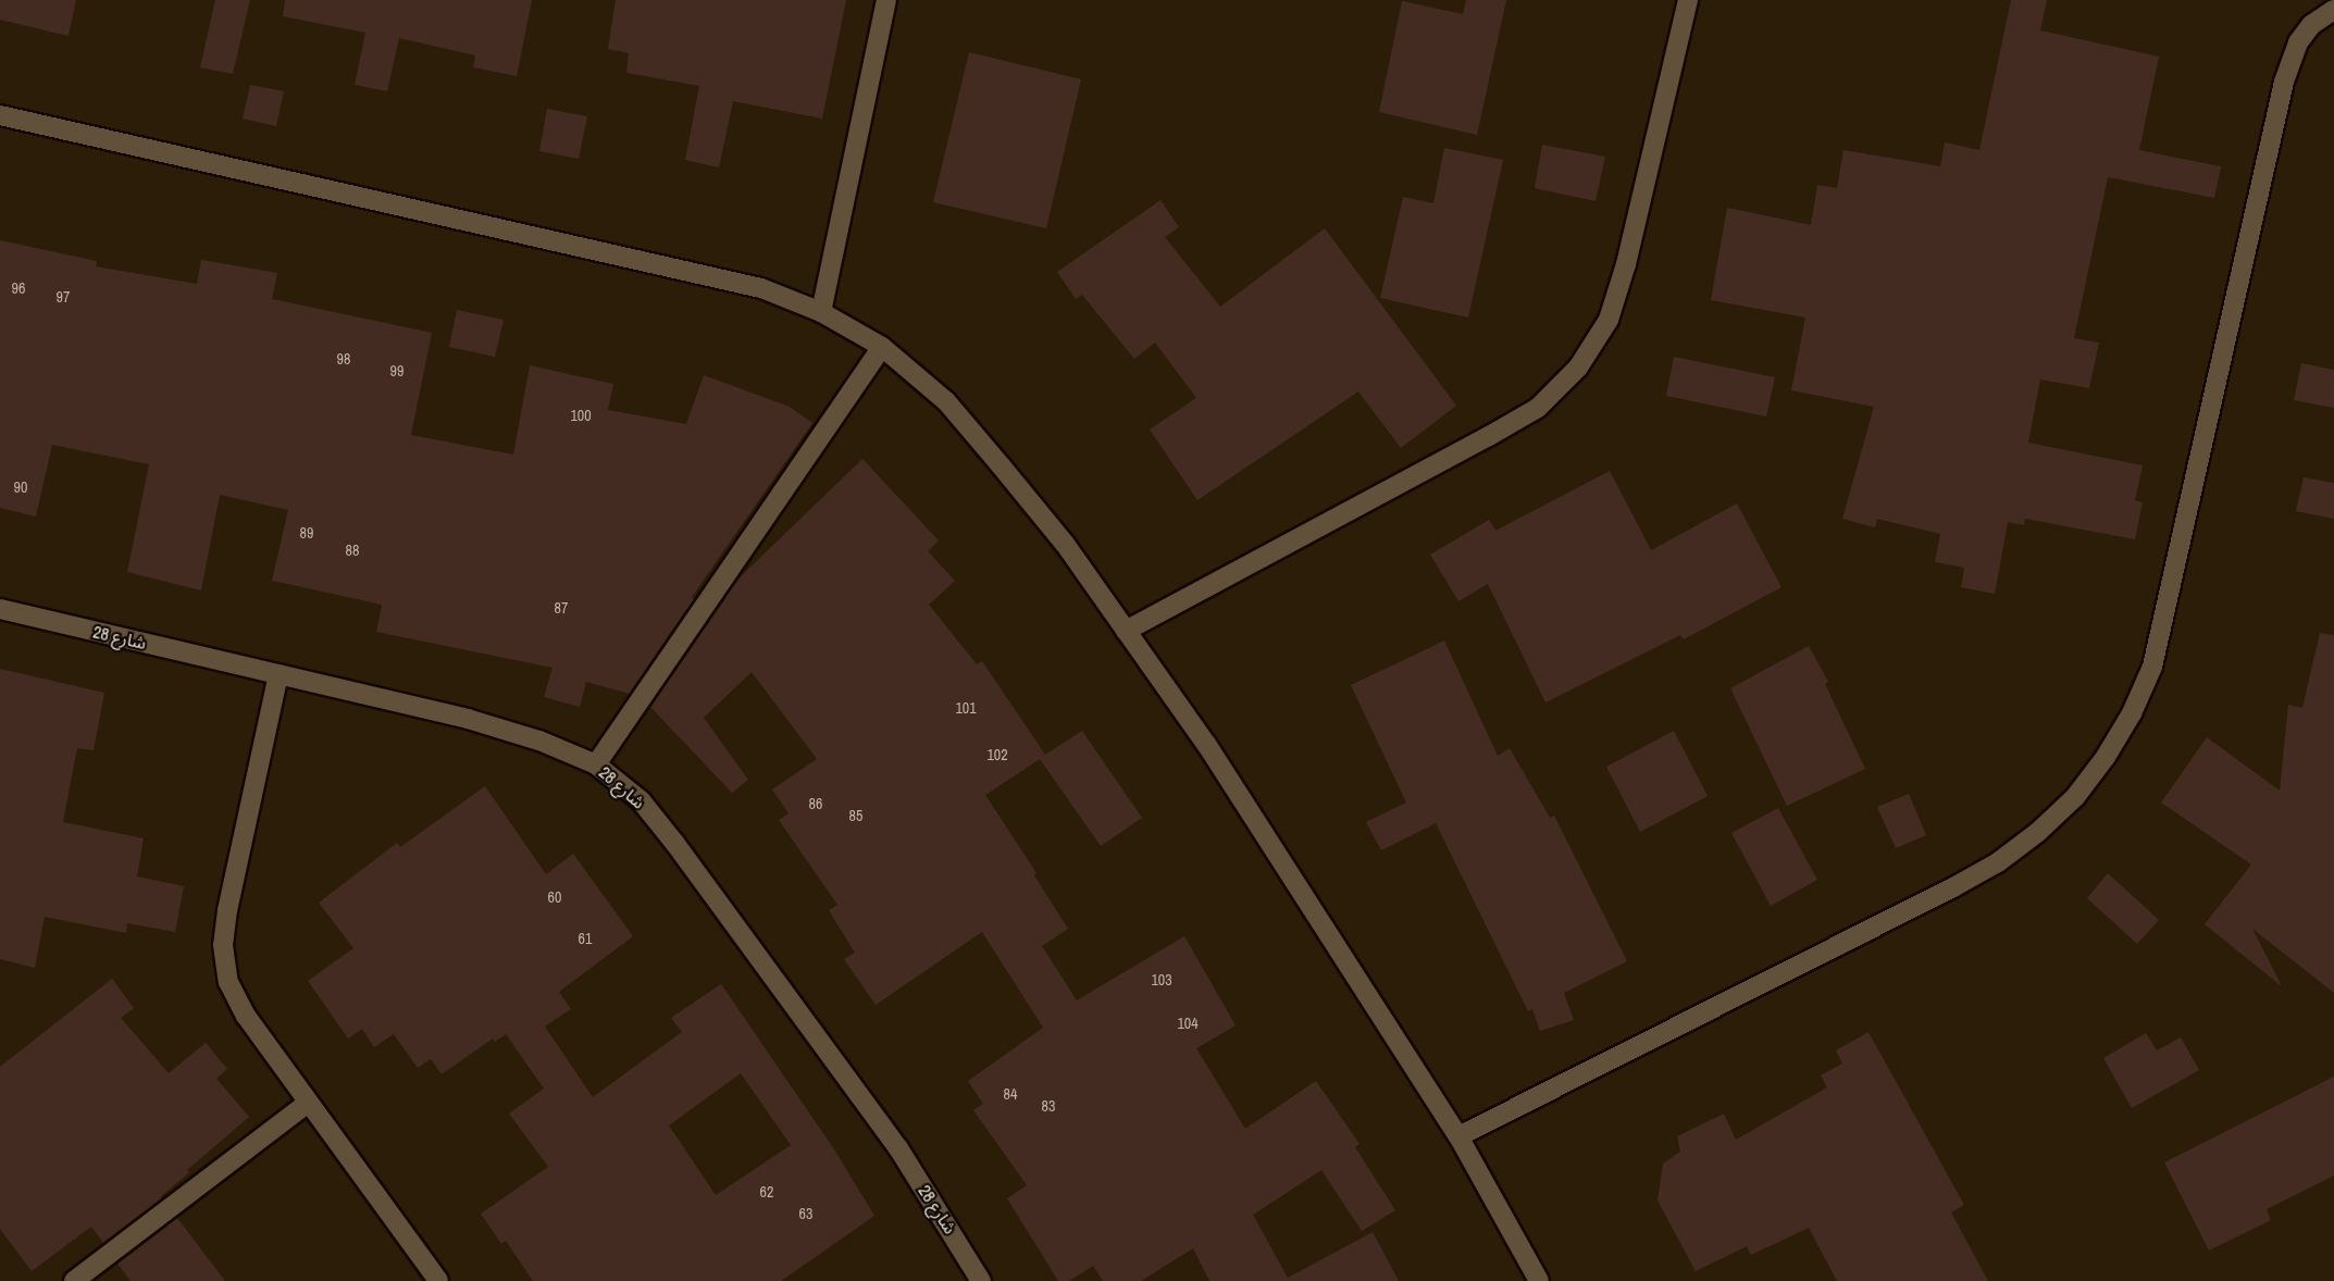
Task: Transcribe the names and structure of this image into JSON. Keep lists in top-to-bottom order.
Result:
{
  "streets": {
    "street": ["شارع 28"]
  },
  "house_numbers": [
    "96",
    "97",
    "98",
    "99",
    "100",
    "90",
    "89",
    "88",
    "87",
    "101",
    "102",
    "86",
    "85",
    "60",
    "61",
    "103",
    "104",
    "84",
    "83",
    "62",
    "63"
  ]
}
